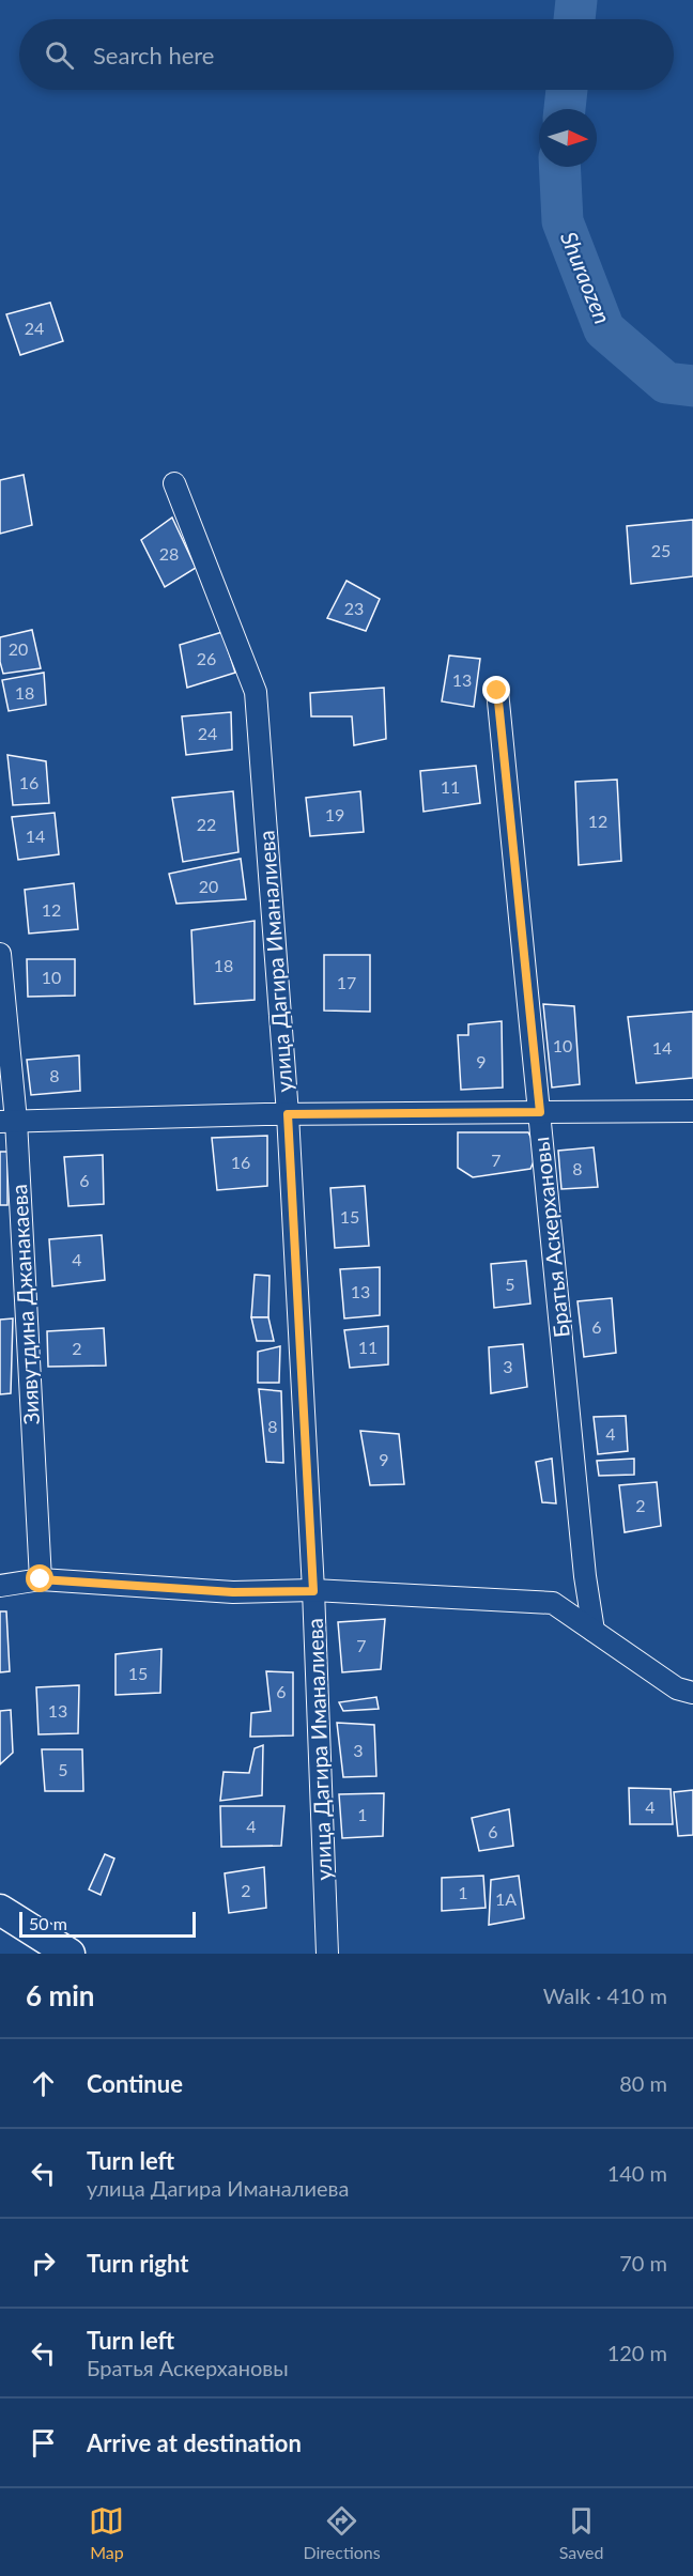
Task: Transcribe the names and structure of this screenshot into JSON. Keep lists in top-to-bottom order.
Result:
{
  "streets": {
    "street": ["улица Дагира Иманалиева", "Братья Аскерхановы", "Зиявутдина Джанакаева"]
  },
  "water": ["Shuraozen"],
  "house_numbers": [
    "24",
    "25",
    "28",
    "23",
    "20",
    "26",
    "13",
    "18",
    "24",
    "16",
    "11",
    "19",
    "12",
    "22",
    "14",
    "20",
    "12",
    "18",
    "10",
    "17",
    "10",
    "14",
    "9",
    "8",
    "7",
    "16",
    "8",
    "6",
    "15",
    "4",
    "5",
    "13",
    "6",
    "11",
    "2",
    "3",
    "8",
    "4",
    "9",
    "2",
    "7",
    "15",
    "6",
    "13",
    "3",
    "5",
    "4",
    "1",
    "4",
    "6",
    "2",
    "1",
    "1А"
  ],
  "scale_bar": "50 m",
  "north": "right",
  "page": {
    "search": "Search here",
    "scale": "50 m",
    "heading": ["6 min", "Walk · 410 m"],
    "list": [
      ["Continue", "80 m"],
      ["Turn left", "улица Дагира Иманалиева", "140 m"],
      ["Turn right", "70 m"],
      ["Turn left", "Братья Аскерхановы", "120 m"],
      "Arrive at destination"
    ],
    "nav": ["Map", "Directions", "Saved"]
  }
}
